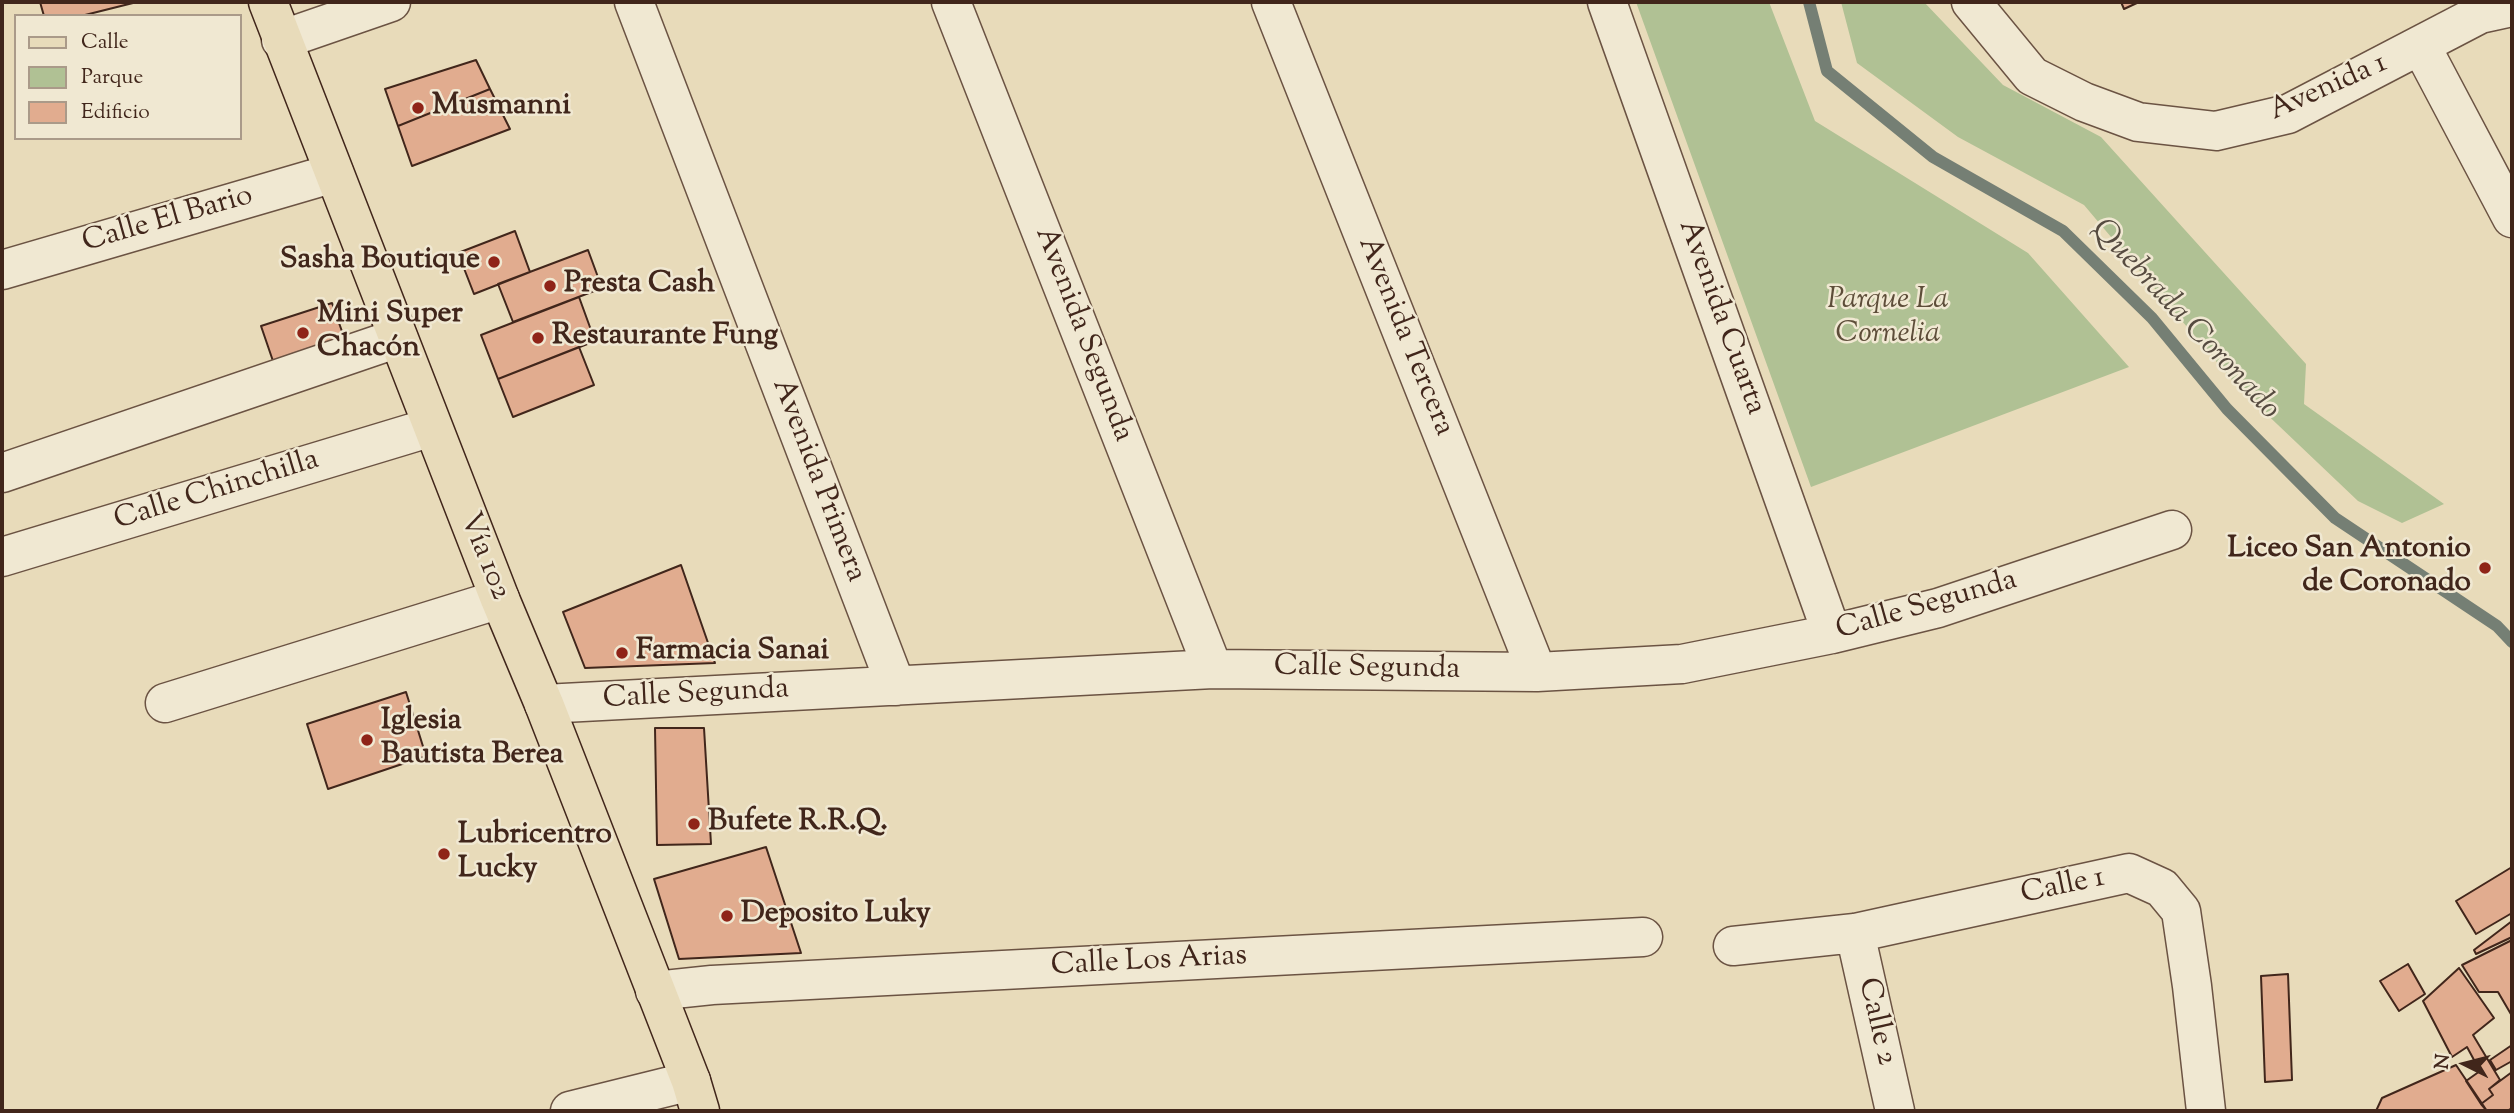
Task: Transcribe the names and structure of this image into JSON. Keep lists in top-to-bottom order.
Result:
{
  "streets": {
    "main road": ["Vía 102"],
    "street": [
      "Avenida 1",
      "Calle El Bario",
      "Avenida Cuarta",
      "Avenida Segunda",
      "Avenida Tercera",
      "Avenida Primera",
      "Calle Chinchilla",
      "Calle Segunda",
      "Calle 1",
      "Calle Los Arias",
      "Calle 2"
    ]
  },
  "crossings": [
    ["Calle El Bario", "Vía 102"],
    ["Avenida Cuarta", "Calle Segunda"],
    ["Avenida Segunda", "Calle Segunda"],
    ["Avenida Tercera", "Calle Segunda"],
    ["Avenida Primera", "Calle Segunda"],
    ["Calle Chinchilla", "Vía 102"],
    ["Vía 102", "Calle Segunda"],
    ["Vía 102", "Calle Los Arias"],
    ["Calle 1", "Calle 2"]
  ],
  "water": ["Quebrada Coronado"],
  "parks": ["Parque La Cornelia"],
  "places": [
    "Musmanni",
    "Sasha Boutique",
    "Presta Cash",
    "Mini Super Chacón",
    "Restaurante Fung",
    "Liceo San Antonio de Coronado",
    "Farmacia Sanai",
    "Iglesia Bautista Berea",
    "Bufete R.R.Q.",
    "Lubricentro Lucky",
    "Deposito Luky"
  ],
  "legend": ["Calle", "Parque", "Edificio"],
  "north": "left"
}
